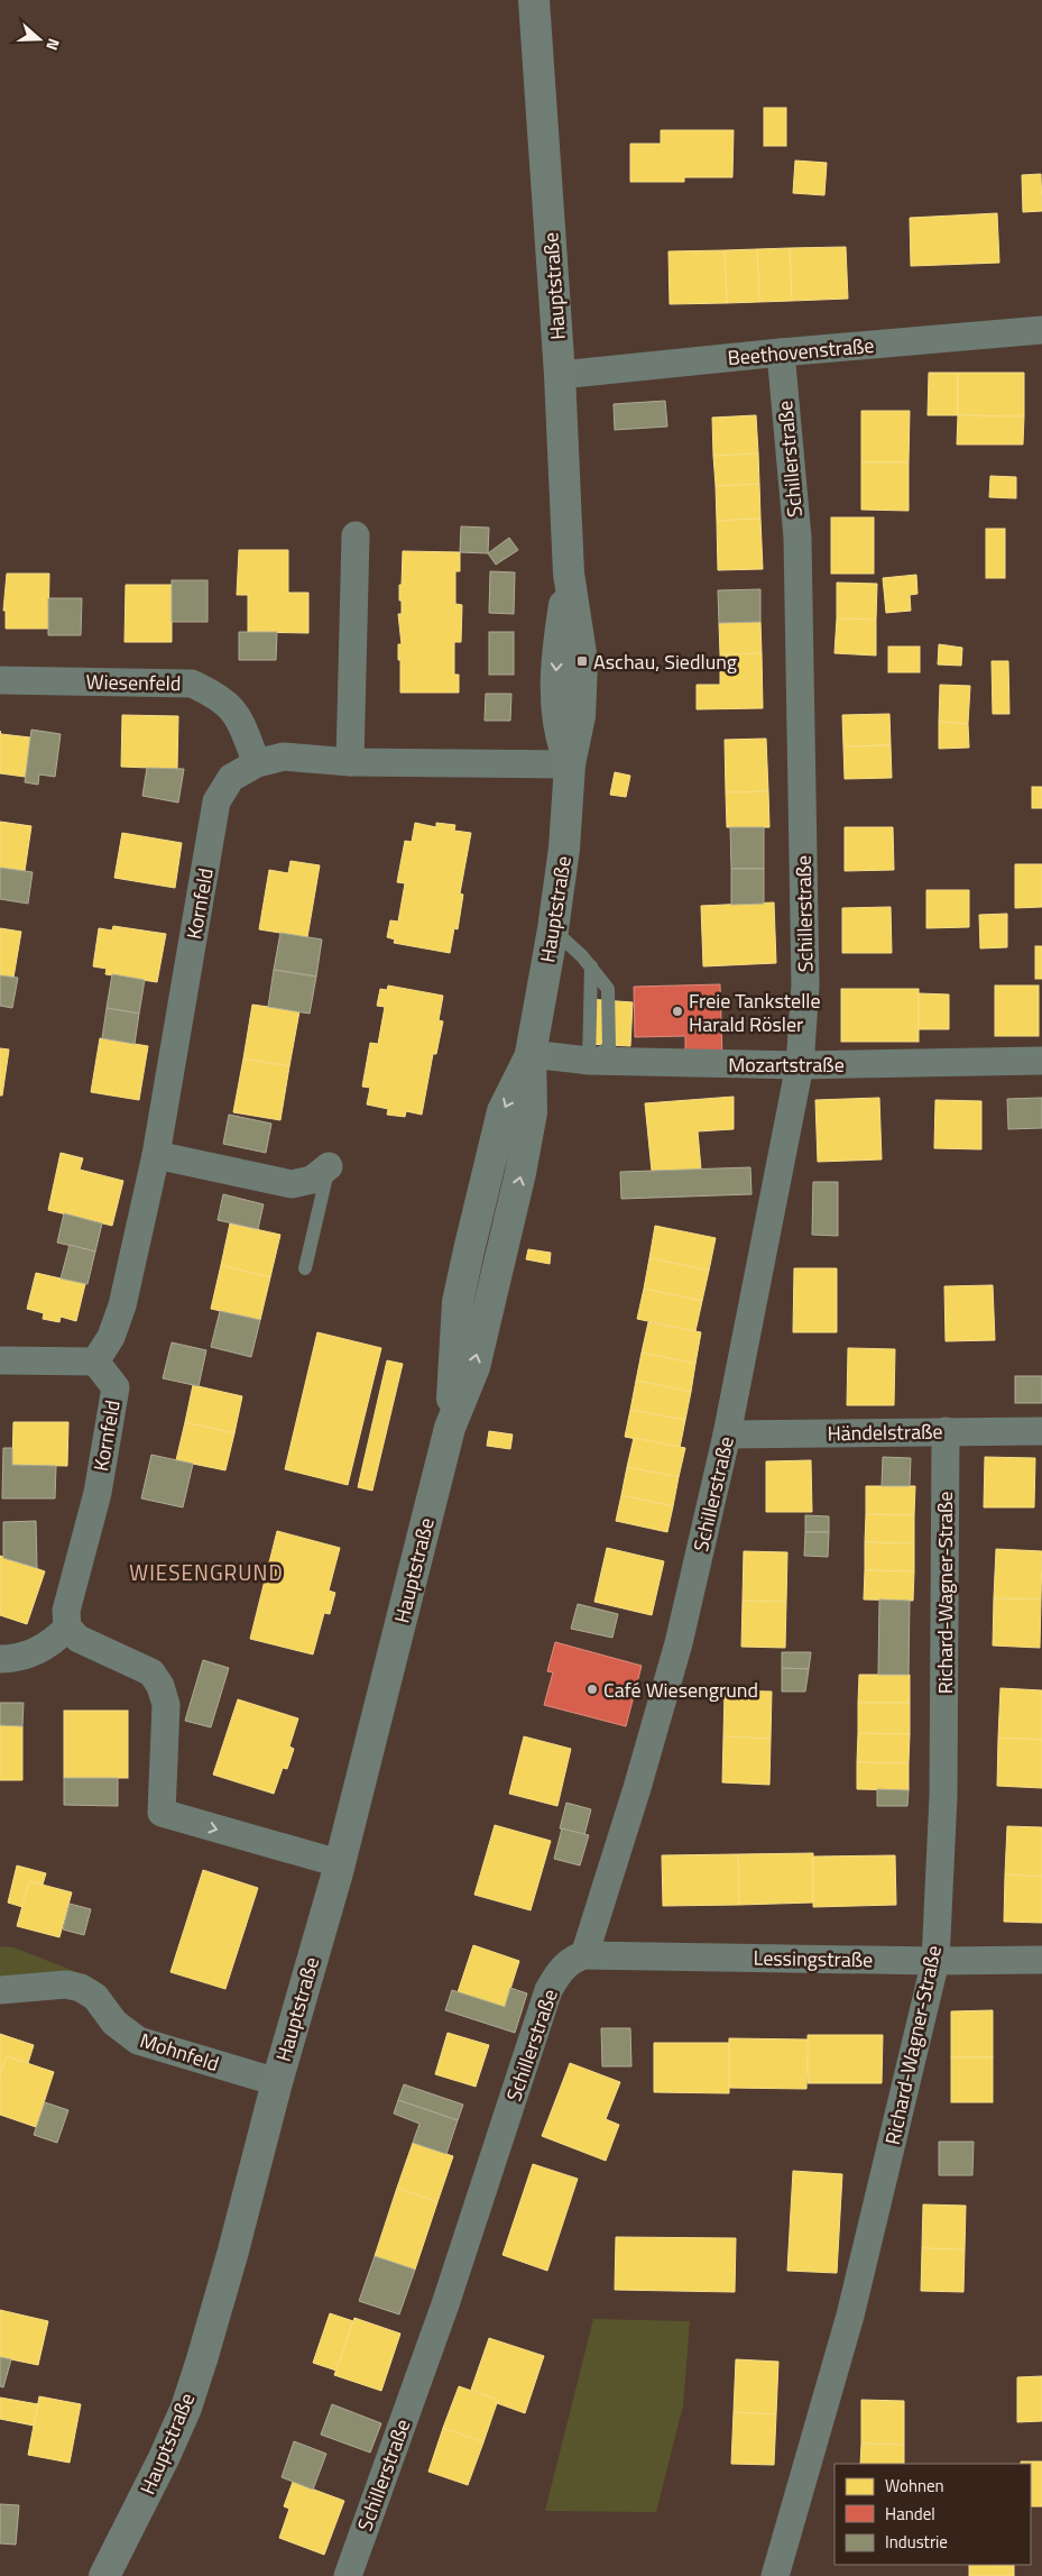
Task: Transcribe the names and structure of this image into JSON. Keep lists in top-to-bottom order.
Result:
{
  "streets": {
    "main road": ["Hauptstraße"],
    "street": [
      "Beethovenstraße",
      "Schillerstraße",
      "Wiesenfeld",
      "Kornfeld",
      "Mozartstraße",
      "Händelstraße",
      "Richard-Wagner-Straße",
      "Lessingstraße",
      "Mohnfeld"
    ]
  },
  "crossings": [
    ["Hauptstraße", "Beethovenstraße"],
    ["Hauptstraße", "Kornfeld"],
    ["Hauptstraße", "Mozartstraße"],
    ["Hauptstraße", "Mohnfeld"],
    ["Beethovenstraße", "Schillerstraße"],
    ["Schillerstraße", "Mozartstraße"],
    ["Schillerstraße", "Händelstraße"],
    ["Schillerstraße", "Lessingstraße"],
    ["Wiesenfeld", "Kornfeld"],
    ["Händelstraße", "Richard-Wagner-Straße"],
    ["Richard-Wagner-Straße", "Lessingstraße"]
  ],
  "districts": ["WIESENGRUND"],
  "places": {
    "transit": ["Aschau, Siedlung"],
    "other": ["Freie Tankstelle Harald Rösler", "Café Wiesengrund"]
  },
  "legend": ["Wohnen", "Handel", "Industrie"],
  "north": "right"
}
